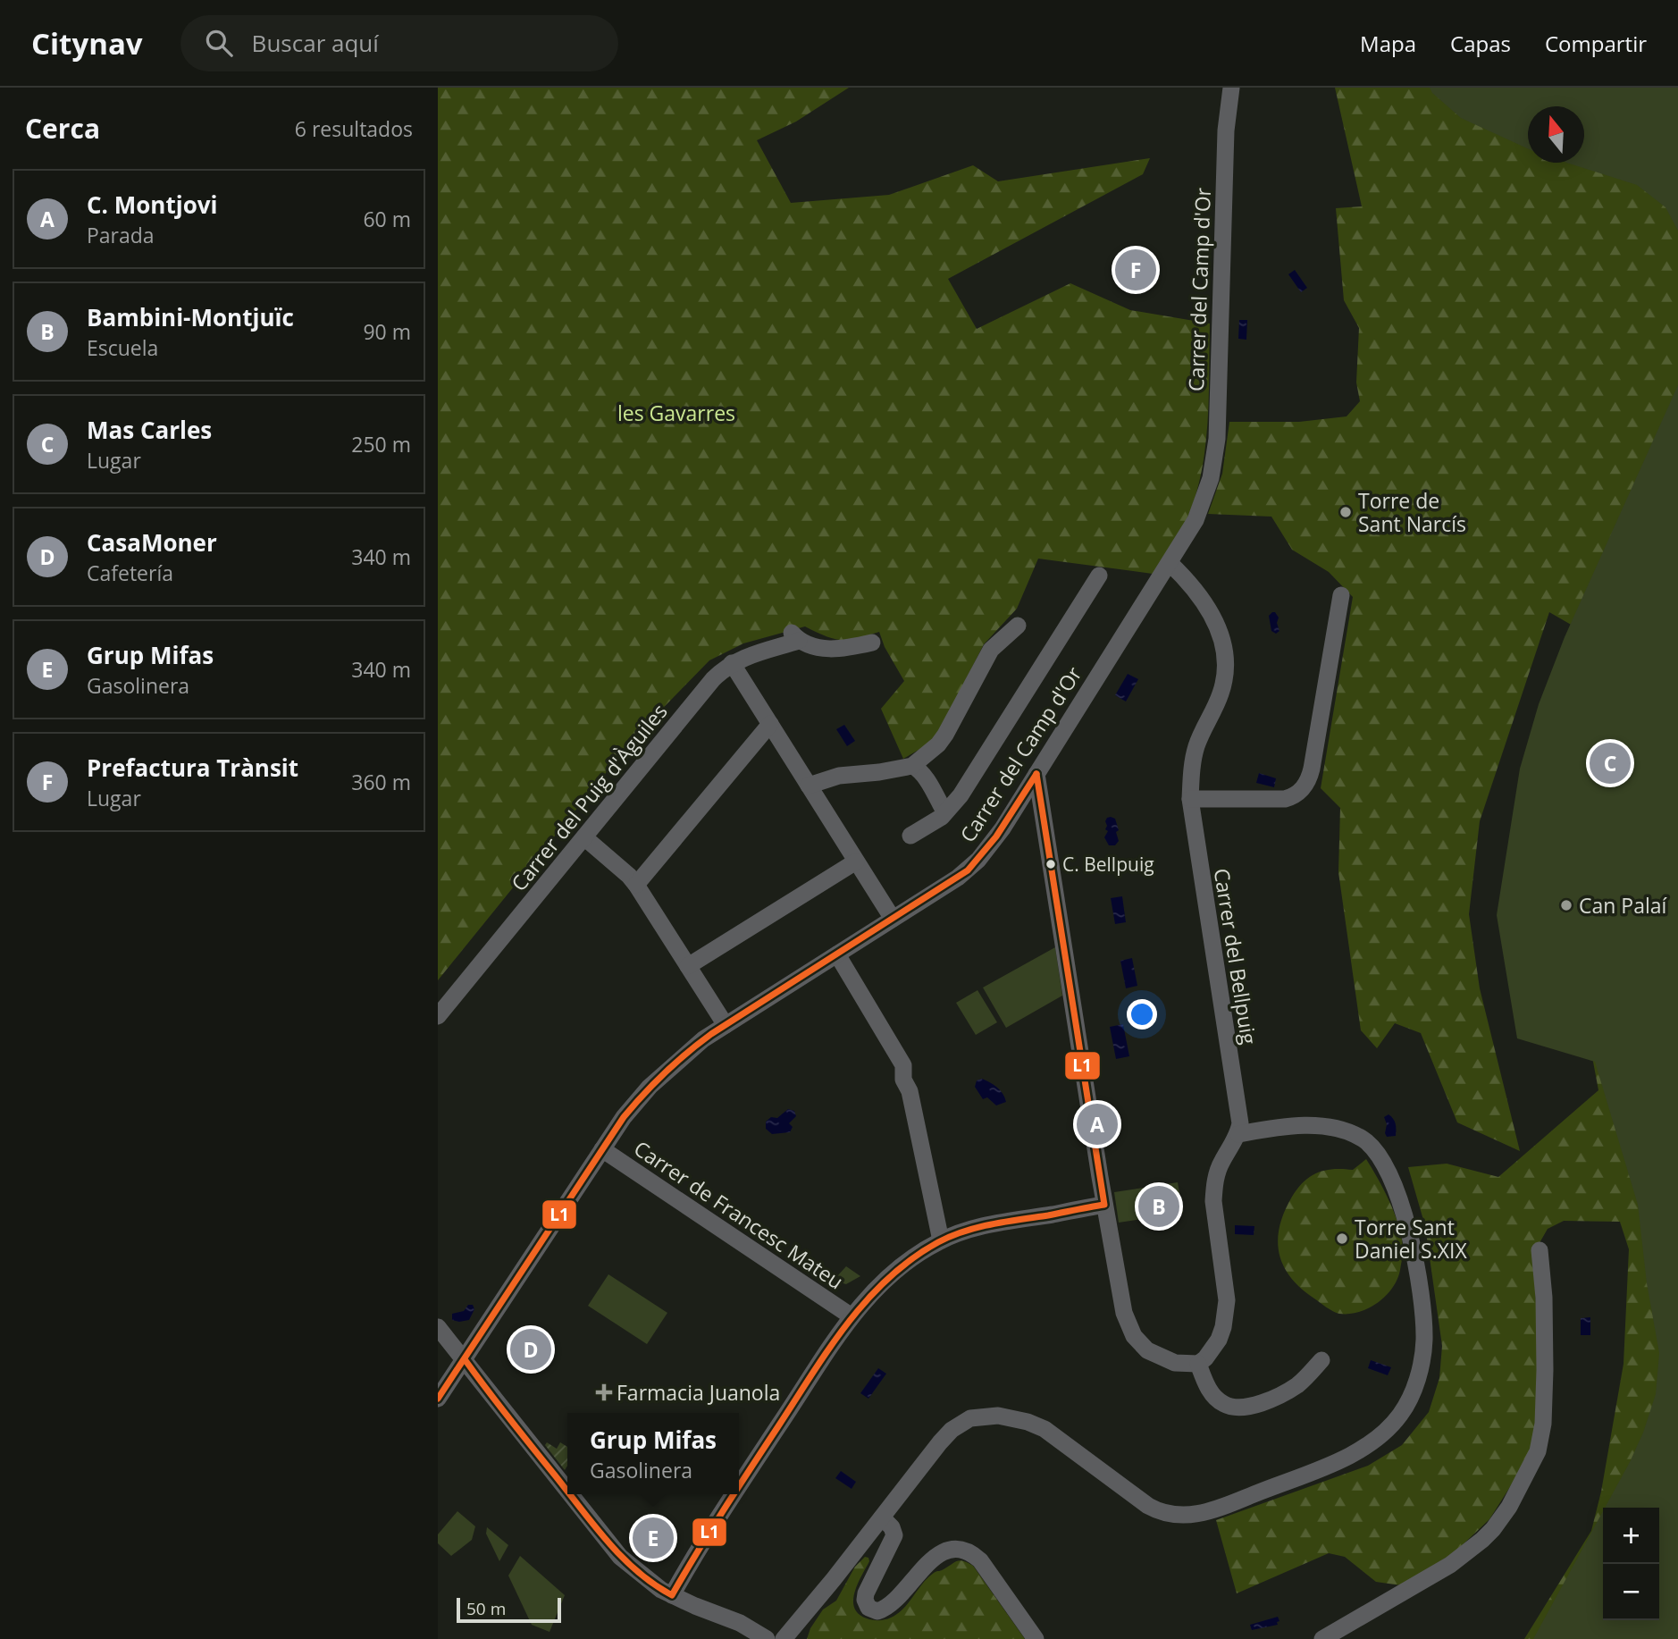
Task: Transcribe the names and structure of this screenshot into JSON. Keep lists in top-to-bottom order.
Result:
{
  "streets": {
    "street": [
      "Carrer del Camp d'Or",
      "Carrer del Puig d'Àguiles",
      "Carrer del Bellpuig",
      "Carrer de Francesc Mateu"
    ]
  },
  "crossings": [
    ["Carrer del Camp d'Or", "Carrer del Bellpuig"],
    ["Carrer del Camp d'Or", "Carrer de Francesc Mateu"]
  ],
  "parks": ["les Gavarres"],
  "places": {
    "other": [
      "Torre de Sant Narcís",
      "C. Bellpuig",
      "Can Palaí",
      "Torre Sant Daniel S.XIX"
    ],
    "health": ["Farmacia Juanola"]
  },
  "lines": ["transit line L1"],
  "scale_bar": "50 m",
  "north": "top",
  "page": {
    "header": "Citynav",
    "search": "Buscar aquí",
    "nav": ["Mapa", "Capas", "Compartir"],
    "heading": ["Cerca", "6 resultados"],
    "list": [
      {
        "mark": "A",
        "name": "C. Montjovi",
        "note": "Parada",
        "value": "60 m"
      },
      {
        "mark": "B",
        "name": "Bambini-Montjuïc",
        "note": "Escuela",
        "value": "90 m"
      },
      {
        "mark": "C",
        "name": "Mas Carles",
        "note": "Lugar",
        "value": "250 m"
      },
      {
        "mark": "D",
        "name": "CasaMoner",
        "note": "Cafetería",
        "value": "340 m"
      },
      {
        "mark": "E",
        "name": "Grup Mifas",
        "note": "Gasolinera",
        "value": "340 m"
      },
      {
        "mark": "F",
        "name": "Prefactura Trànsit",
        "note": "Lugar",
        "value": "360 m"
      }
    ],
    "pins": [
      "F",
      "C",
      "A",
      "B",
      "D",
      "E"
    ],
    "popup": ["Grup Mifas", "Gasolinera"],
    "map_buttons": ["+", "−"],
    "scale": "50 m"
  }
}
